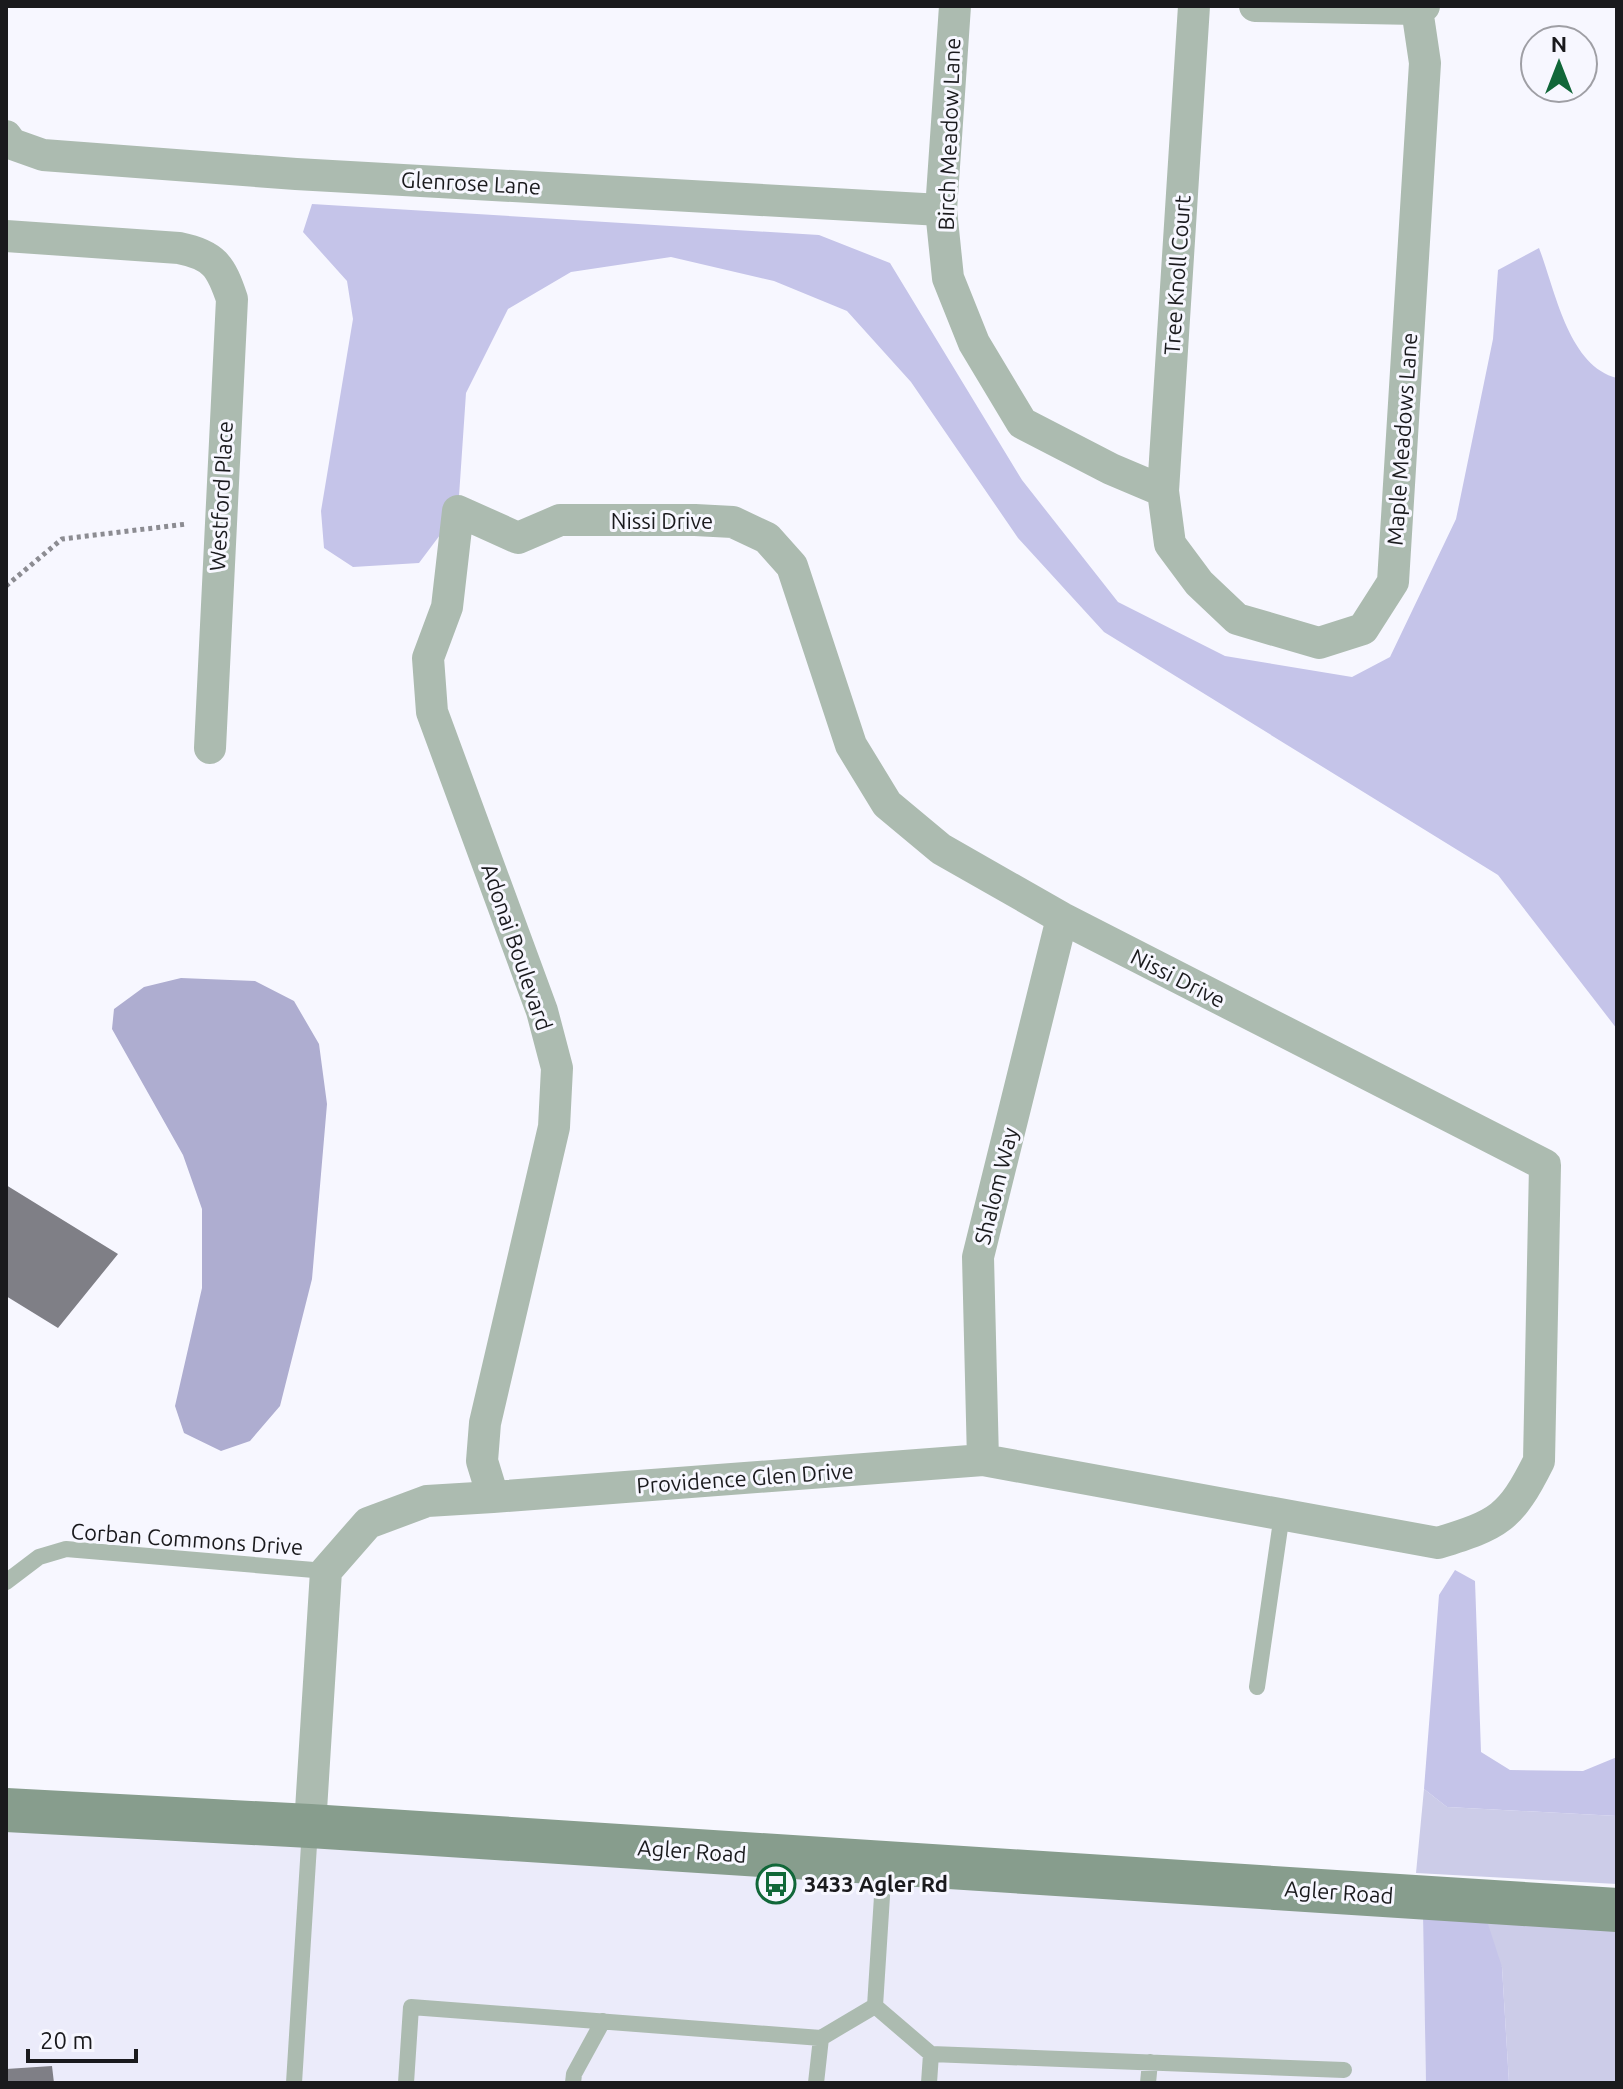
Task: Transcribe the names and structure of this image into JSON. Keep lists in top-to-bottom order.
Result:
{
  "streets": {
    "main road": ["Agler Road"],
    "street": [
      "Birch Meadow Lane",
      "Glenrose Lane",
      "Tree Knoll Court",
      "Maple Meadows Lane",
      "Westford Place",
      "Nissi Drive",
      "Adonai Boulevard",
      "Shalom Way",
      "Providence Glen Drive"
    ],
    "lane": ["Corban Commons Drive"]
  },
  "crossings": [
    ["Birch Meadow Lane", "Glenrose Lane"],
    ["Birch Meadow Lane", "Tree Knoll Court"],
    ["Tree Knoll Court", "Maple Meadows Lane"],
    ["Nissi Drive", "Adonai Boulevard"],
    ["Nissi Drive", "Shalom Way"],
    ["Nissi Drive", "Providence Glen Drive"],
    ["Adonai Boulevard", "Providence Glen Drive"],
    ["Shalom Way", "Providence Glen Drive"],
    ["Providence Glen Drive", "Corban Commons Drive"]
  ],
  "places": {
    "bus stop": ["3433 Agler Rd"]
  },
  "scale_bar": "20 m",
  "north": "top"
}
